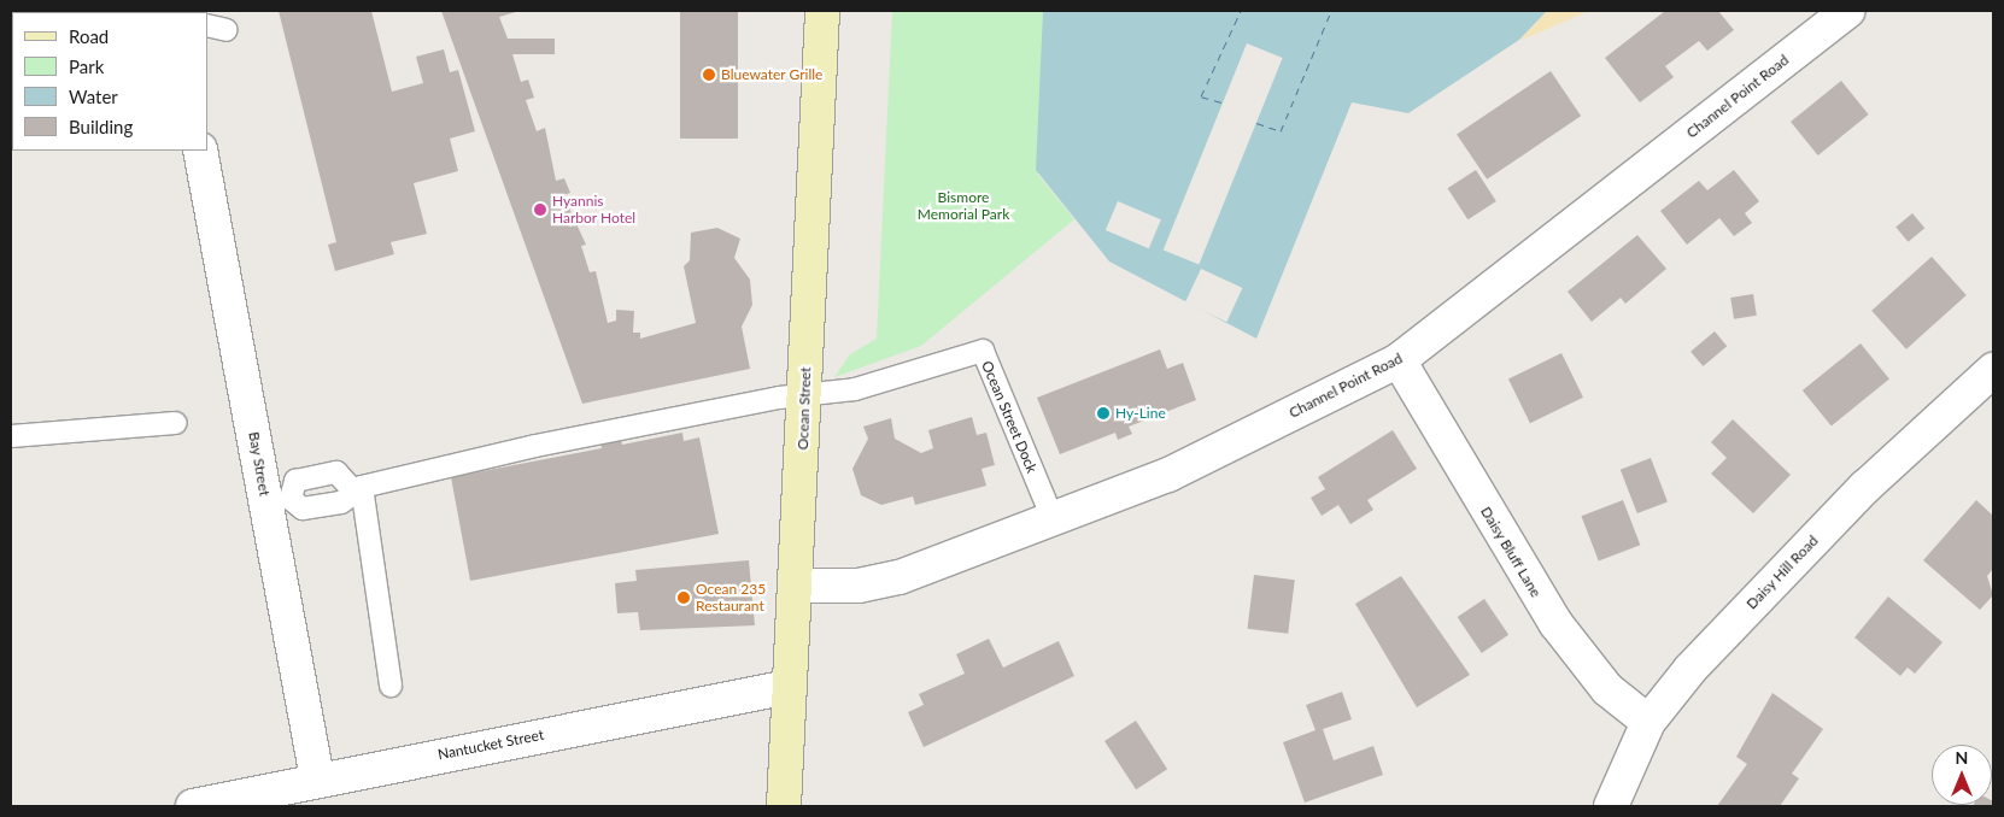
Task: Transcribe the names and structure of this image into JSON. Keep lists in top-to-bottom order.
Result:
{
  "streets": {
    "main road": ["Ocean Street"],
    "street": [
      "Channel Point Road",
      "Bay Street",
      "Daisy Bluff Lane",
      "Daisy Hill Road",
      "Nantucket Street"
    ],
    "lane": ["Ocean Street Dock"]
  },
  "crossings": [
    ["Channel Point Road", "Ocean Street"],
    ["Channel Point Road", "Ocean Street Dock"],
    ["Channel Point Road", "Daisy Bluff Lane"],
    ["Ocean Street", "Ocean Street Dock"],
    ["Ocean Street", "Nantucket Street"],
    ["Bay Street", "Nantucket Street"],
    ["Daisy Bluff Lane", "Daisy Hill Road"]
  ],
  "parks": ["Bismore Memorial Park"],
  "places": [
    "Bluewater Grille",
    "Hyannis Harbor Hotel",
    "Hy-Line",
    "Ocean 235 Restaurant"
  ],
  "legend": [
    "Road",
    "Park",
    "Water",
    "Building"
  ],
  "north": "top"
}
